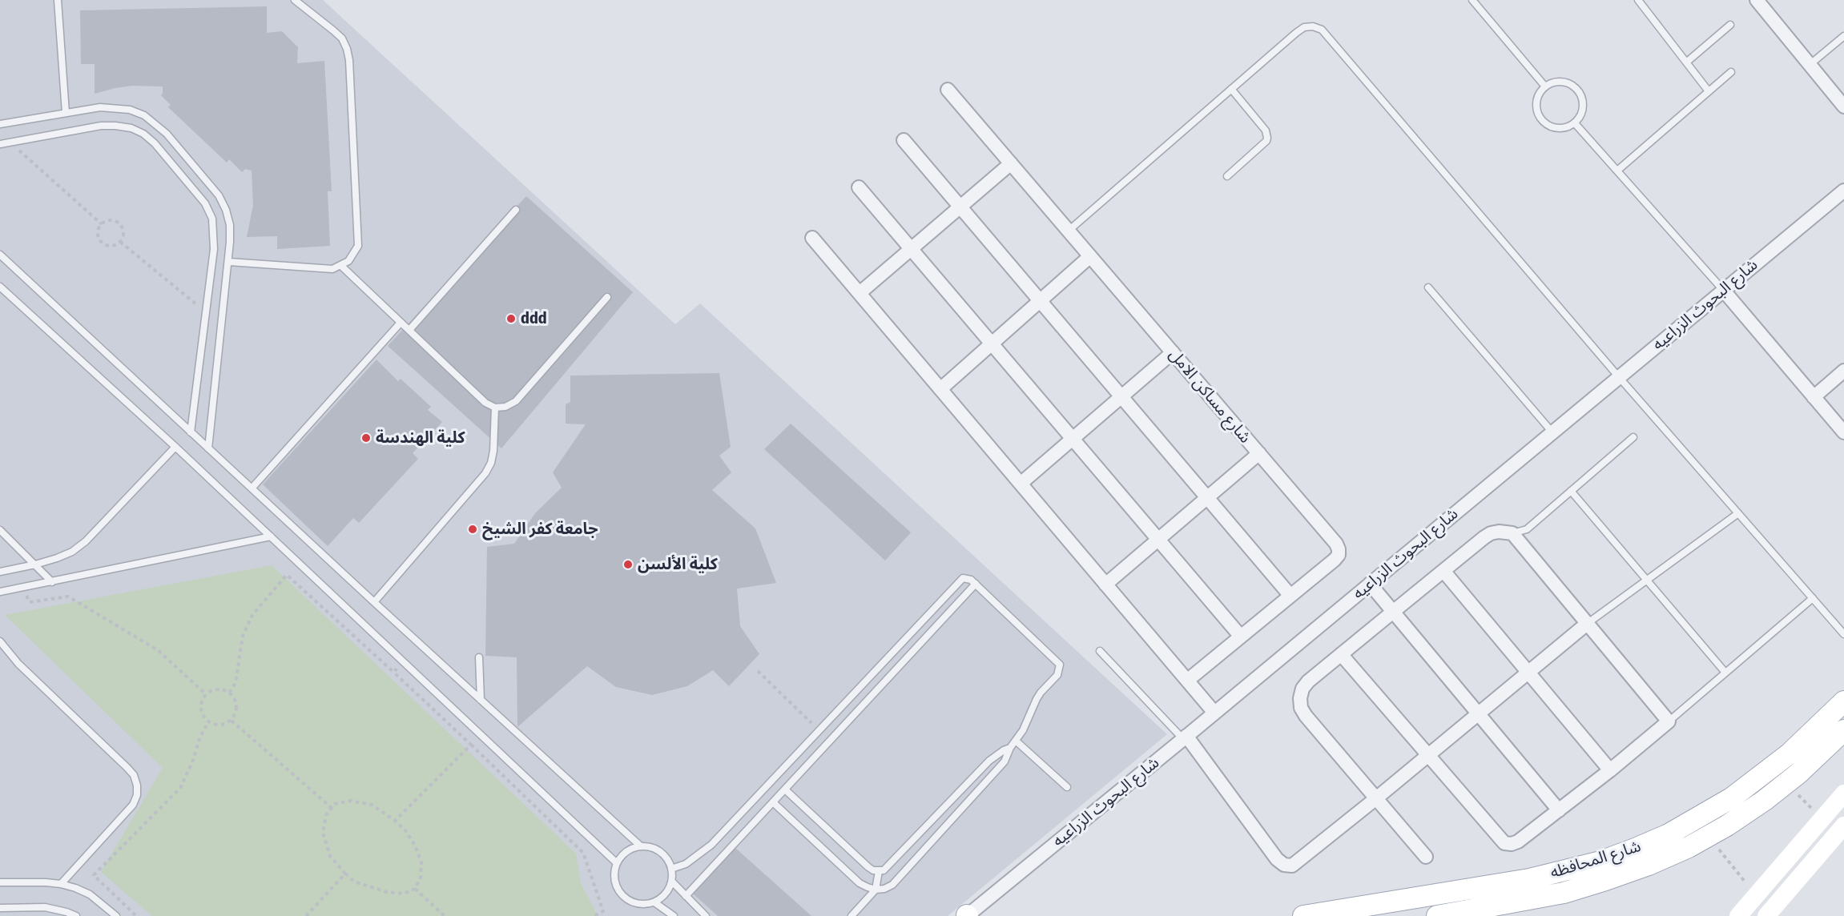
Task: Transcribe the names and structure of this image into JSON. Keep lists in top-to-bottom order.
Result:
{
  "streets": {
    "main road": ["شارع المحافظه"],
    "street": ["شارع البحوث الزراعيه", "شارع مساكن الامل"]
  },
  "places": [
    "ddd",
    "كلية الهندسة",
    "جامعة كفر الشيخ",
    "كلية الألسن"
  ]
}
